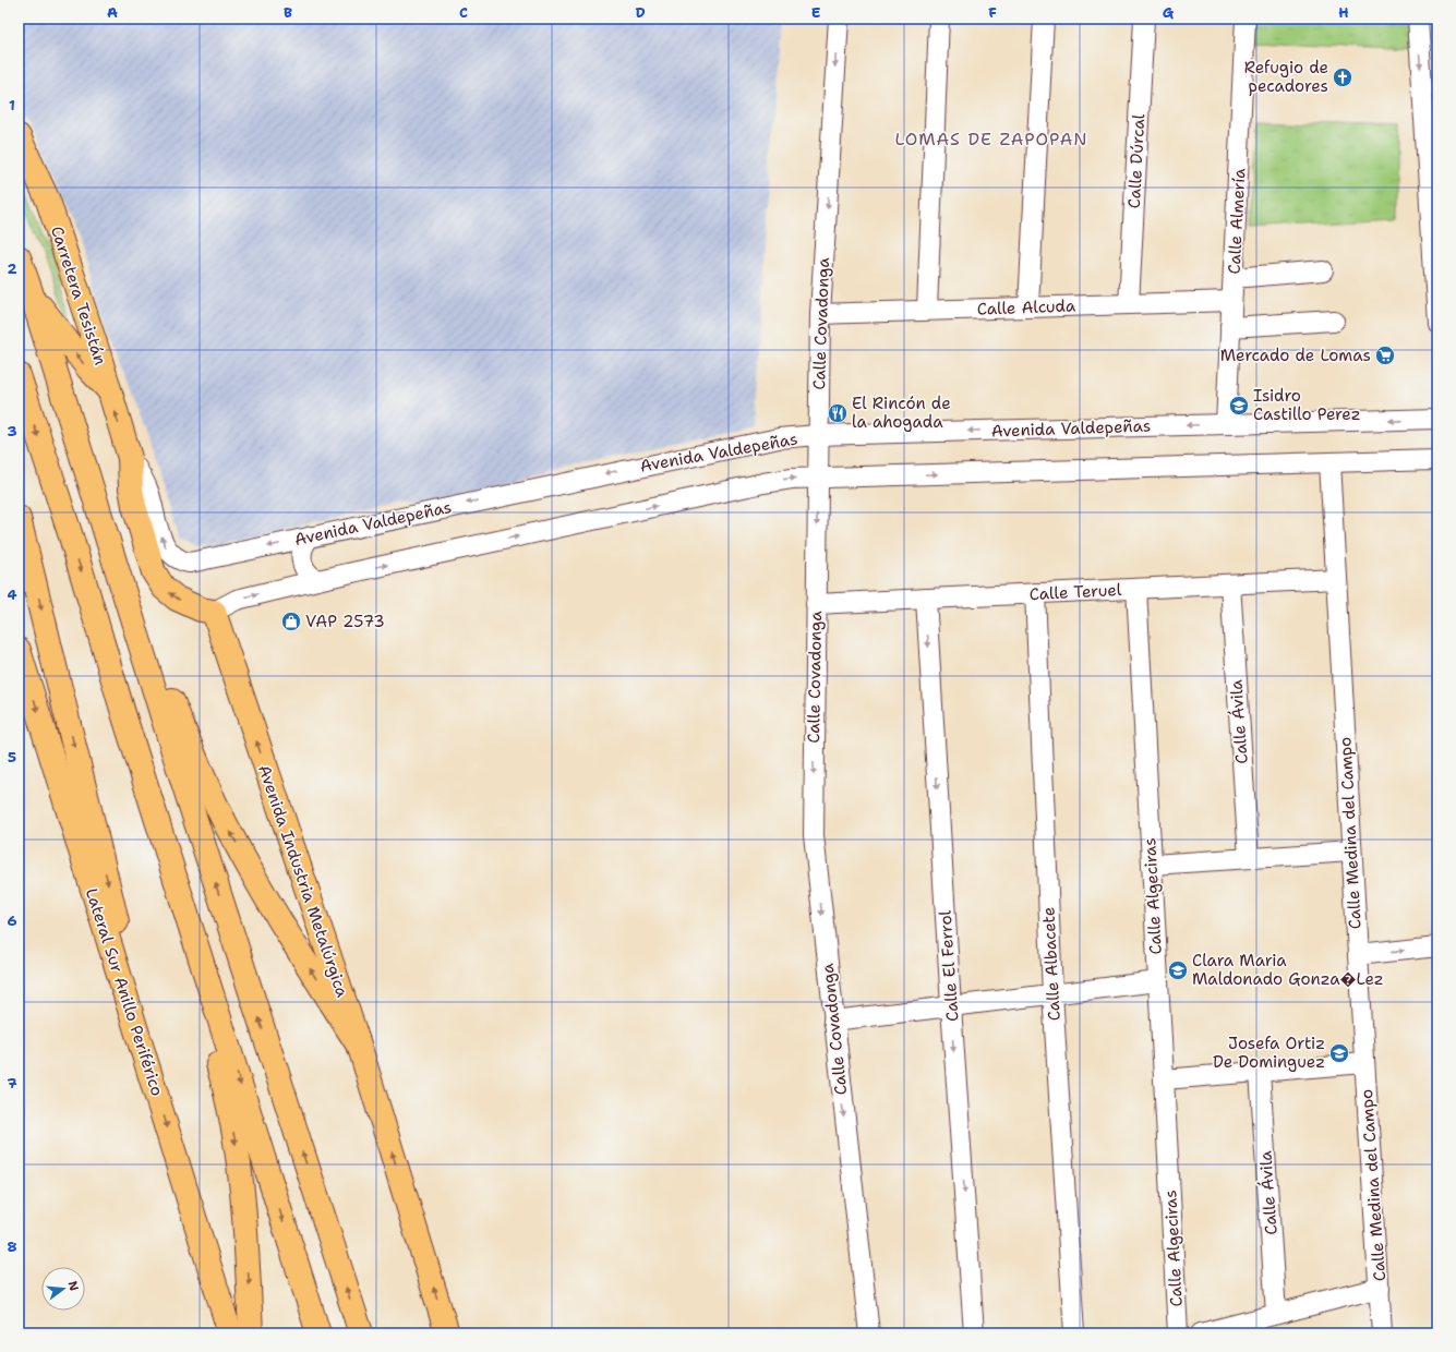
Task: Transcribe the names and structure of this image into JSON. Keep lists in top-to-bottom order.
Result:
{
  "streets": {
    "main road": ["Carretera Tesistán", "Avenida Industria Metalúrgica", "Lateral Sur Anillo Periférico"],
    "street": [
      "Calle Dúrcal",
      "Calle Almería",
      "Calle Alcuda",
      "Calle Covadonga",
      "Avenida Valdepeñas",
      "Calle Teruel",
      "Calle Ávila",
      "Calle Medina del Campo",
      "Calle Algeciras",
      "Calle Albacete",
      "Calle El Ferrol"
    ]
  },
  "crossings": [
    ["Calle Dúrcal", "Calle Alcuda"],
    ["Calle Almería", "Calle Alcuda"],
    ["Calle Almería", "Avenida Valdepeñas"],
    ["Carretera Tesistán", "Avenida Valdepeñas"],
    ["Calle Alcuda", "Calle Covadonga"],
    ["Calle Covadonga", "Avenida Valdepeñas"],
    ["Calle Covadonga", "Calle Teruel"],
    ["Calle Teruel", "Calle Ávila"],
    ["Calle Teruel", "Calle Medina del Campo"],
    ["Calle Teruel", "Calle Algeciras"],
    ["Calle Teruel", "Calle Albacete"],
    ["Calle Teruel", "Calle El Ferrol"]
  ],
  "one_way": ["Calle Covadonga", "Calle El Ferrol"],
  "districts": ["LOMAS DE ZAPOPAN"],
  "places": {
    "church": ["Refugio de pecadores"],
    "supermarket": ["Mercado de Lomas"],
    "school or university": ["Isidro Castillo Perez", "Clara Maria Maldonado Gonza�Lez", "Josefa Ortiz De Dominguez"],
    "restaurant": ["El Rincón de la ahogada"],
    "shop": ["VAP 2573"]
  },
  "north": "right",
  "grid": {
    "columns": [
      "A",
      "B",
      "C",
      "D",
      "E",
      "F",
      "G",
      "H"
    ],
    "rows": [
      "1",
      "2",
      "3",
      "4",
      "5",
      "6",
      "7",
      "8"
    ]
  }
}
